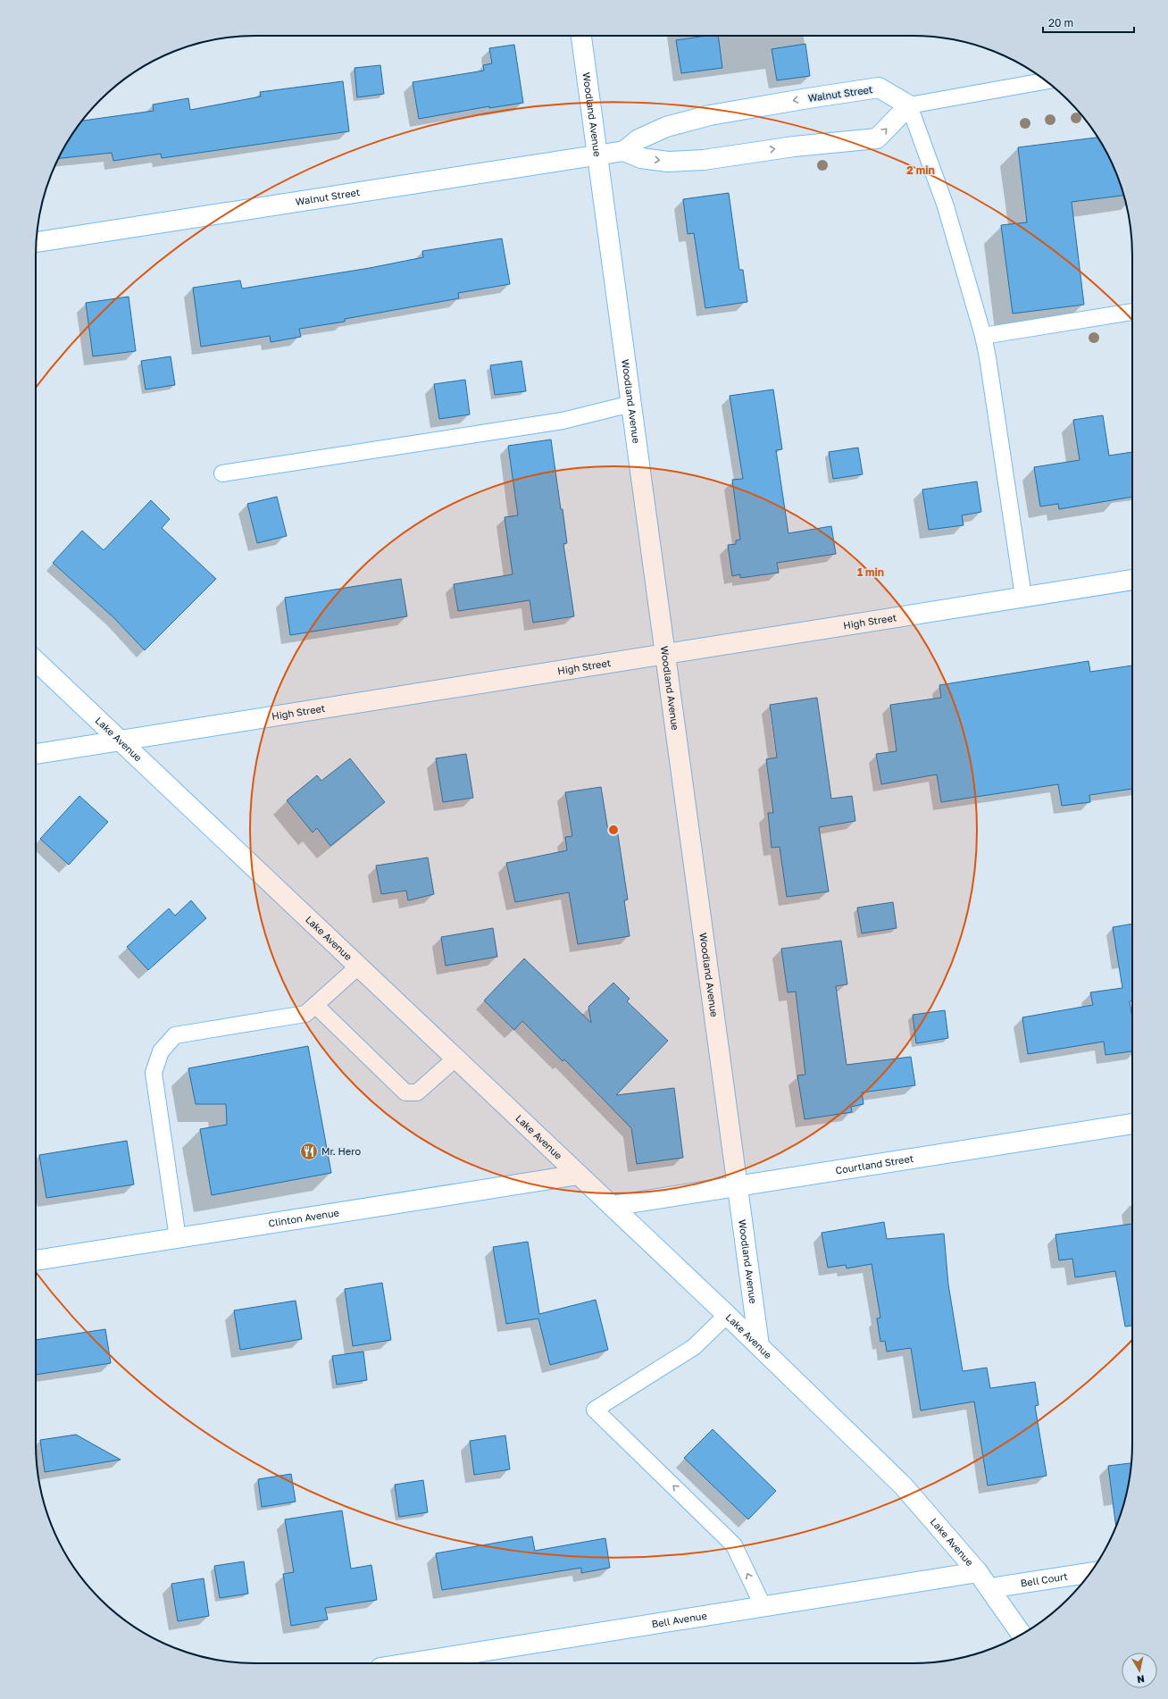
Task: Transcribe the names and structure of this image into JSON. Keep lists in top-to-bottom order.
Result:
{
  "streets": {
    "street": [
      "Walnut Street",
      "Woodland Avenue",
      "High Street",
      "Lake Avenue",
      "Courtland Street",
      "Clinton Avenue",
      "Bell Court",
      "Bell Avenue"
    ]
  },
  "crossings": [
    ["Walnut Street", "Woodland Avenue"],
    ["Woodland Avenue", "High Street"],
    ["Woodland Avenue", "Lake Avenue"],
    ["Woodland Avenue", "Courtland Street"],
    ["High Street", "Lake Avenue"],
    ["Lake Avenue", "Courtland Street"],
    ["Lake Avenue", "Clinton Avenue"],
    ["Lake Avenue", "Bell Court"],
    ["Lake Avenue", "Bell Avenue"]
  ],
  "places": {
    "restaurant": ["Mr. Hero"]
  },
  "scale_bar": "20 m",
  "north": "bottom",
  "rings": ["2 min", "1 min"]
}
